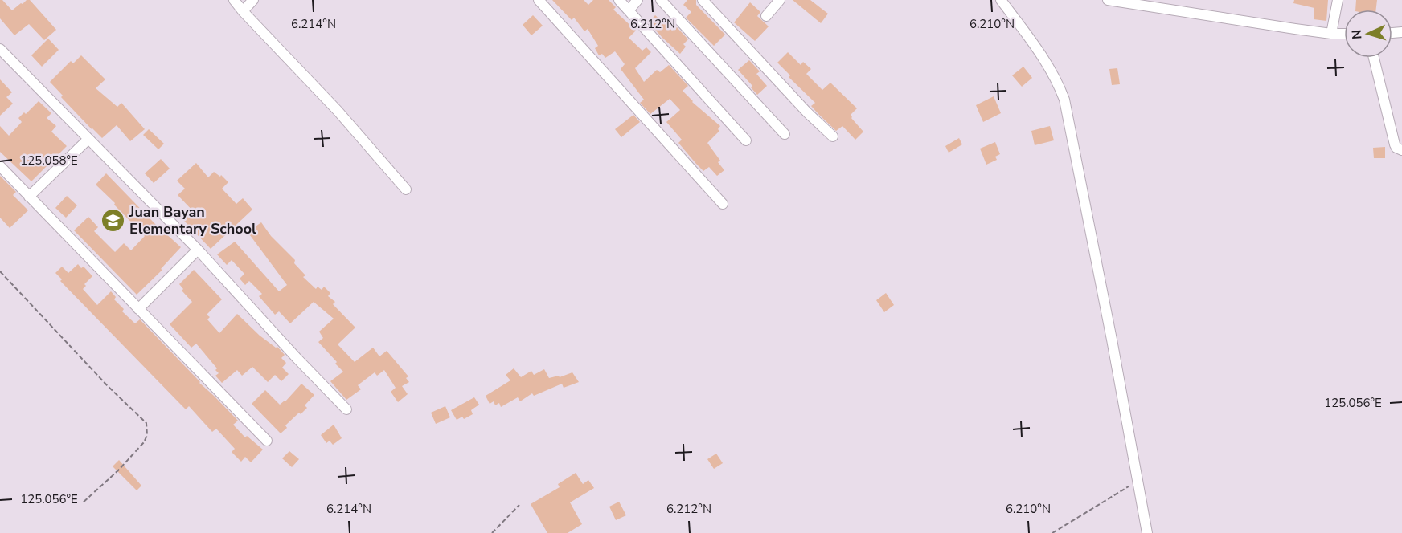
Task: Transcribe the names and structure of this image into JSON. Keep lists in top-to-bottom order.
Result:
{
  "places": {
    "school or university": ["Juan Bayan Elementary School"]
  },
  "north": "left",
  "coordinates": [
    "6.214°N",
    "6.212°N",
    "6.210°N",
    "125.058°E",
    "125.056°E"
  ]
}
